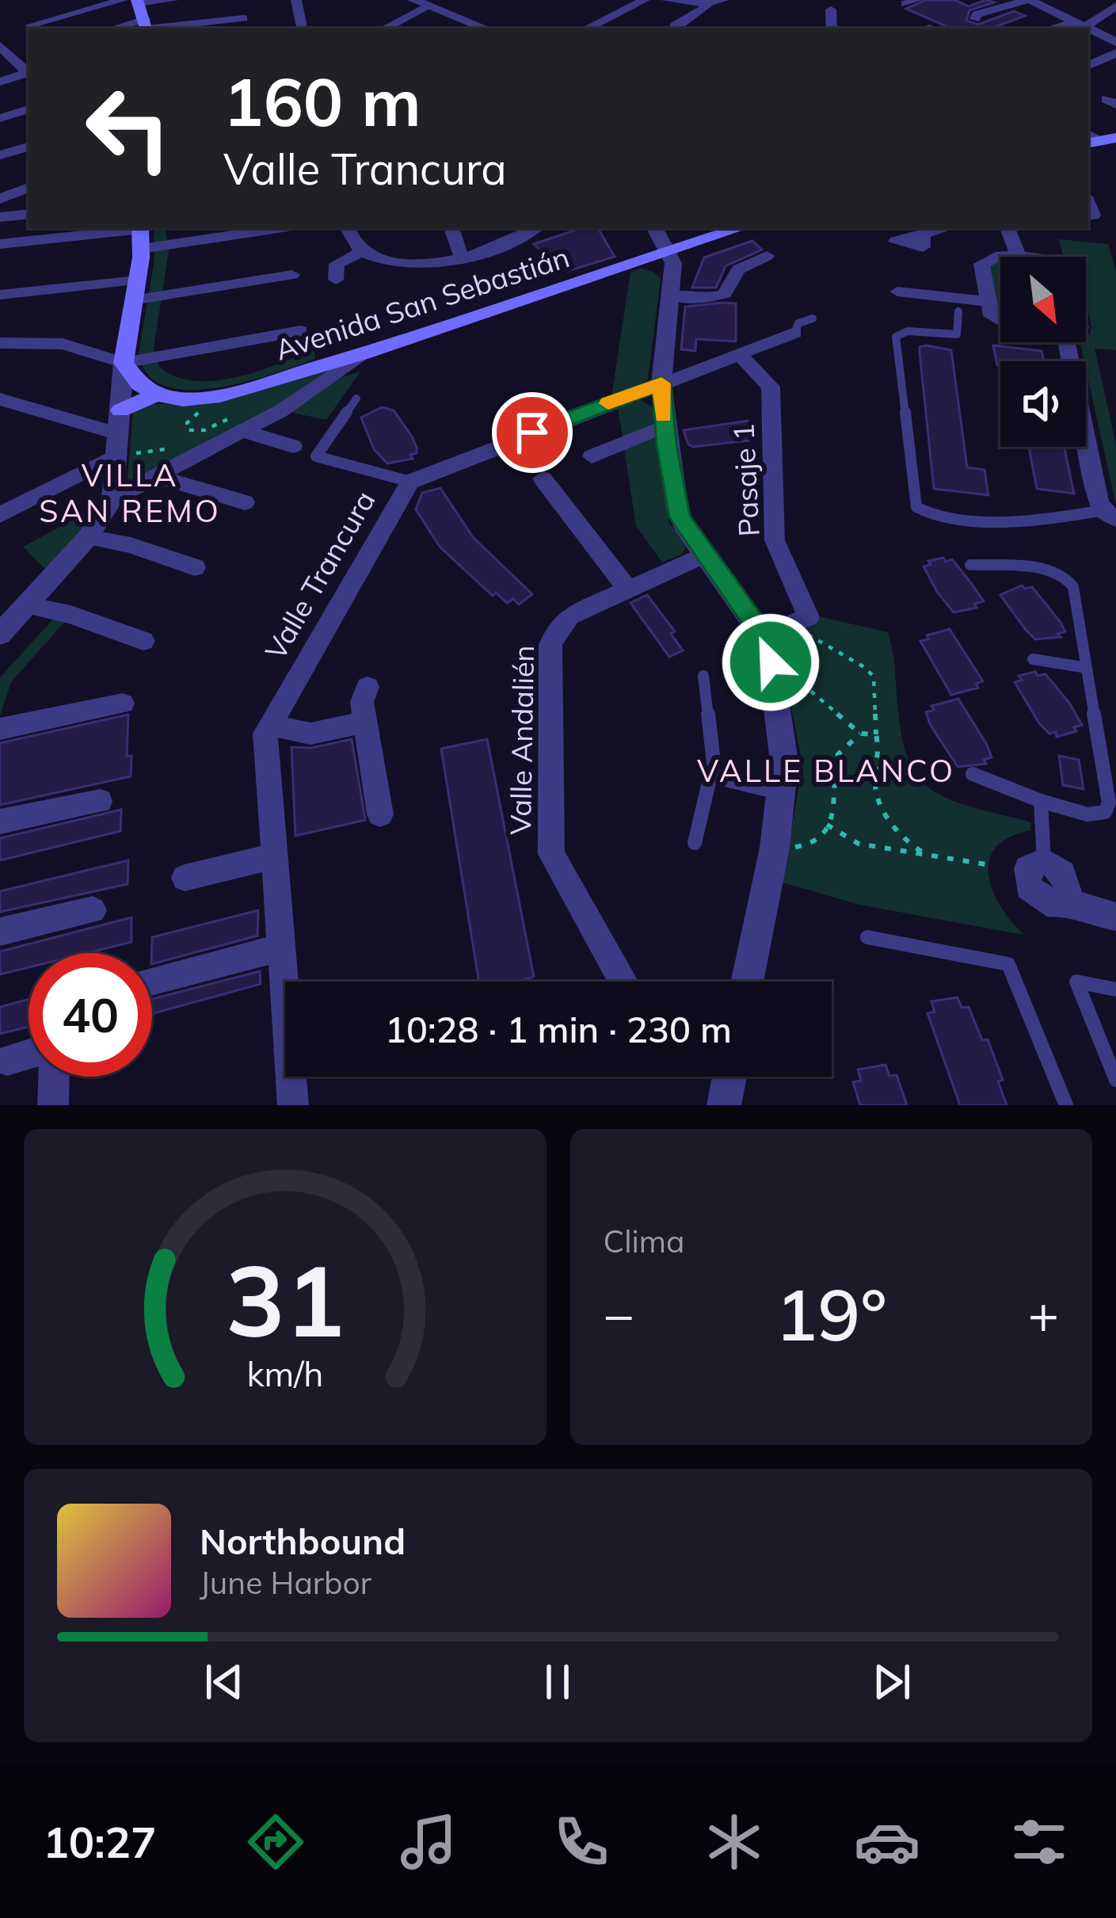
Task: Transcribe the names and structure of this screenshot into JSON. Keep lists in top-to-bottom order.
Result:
{
  "streets": {
    "main road": ["Avenida San Sebastián"],
    "street": ["Pasaje 1", "Valle Trancura", "Valle Andalién"]
  },
  "crossings": [
    ["Pasaje 1", "Valle Trancura"]
  ],
  "districts": ["VILLA SAN REMO", "VALLE BLANCO"],
  "north": "bottom right",
  "page": {
    "turn": ["160 m", "Valle Trancura"],
    "limit": "40",
    "trip": "10:28 · 1 min · 230 m",
    "tile": "Clima",
    "heat": ["−", "19°", "+"],
    "song": ["Northbound", "June Harbor"],
    "tabs": "10:27",
    "gauge": ["31", "km/h"]
  }
}
